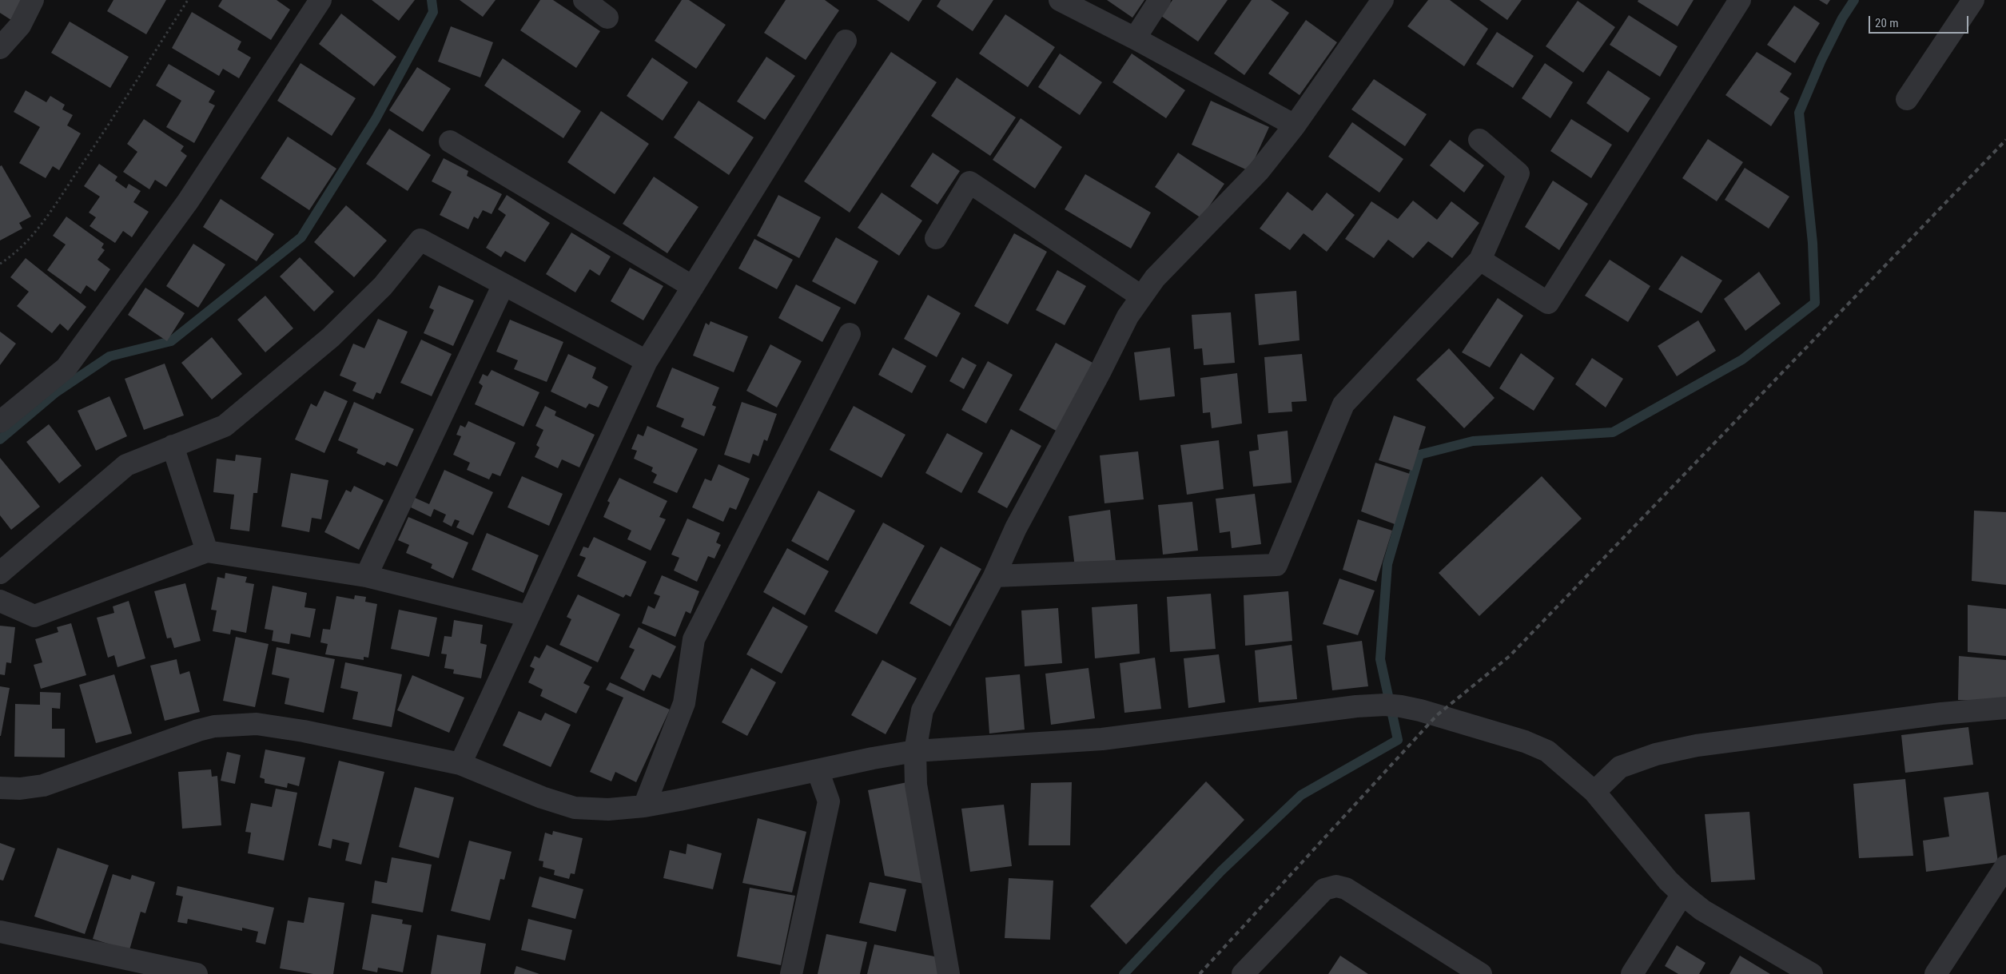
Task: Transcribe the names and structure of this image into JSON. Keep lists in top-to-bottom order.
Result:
{
  "scale_bar": "20 m"
}
